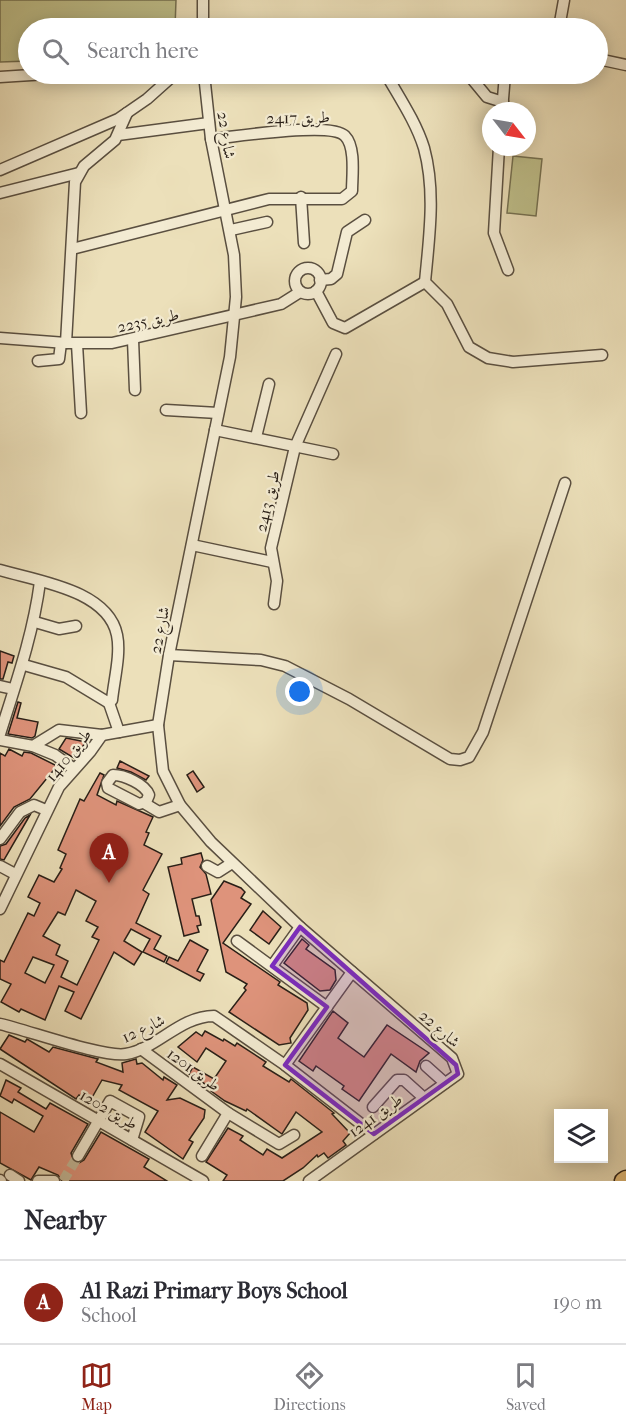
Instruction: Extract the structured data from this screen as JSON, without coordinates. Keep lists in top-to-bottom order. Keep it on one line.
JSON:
{"streets":{"street":["طريق 2417","شارع 22","طريق 2235","طريق 2413","طريق 1410","شارع 12","طريق 1201","طريق 1202","طريق 1241"]},"crossings":[["طريق 2417","شارع 22"],["شارع 22","طريق 2235"],["شارع 22","طريق 1410"],["شارع 22","طريق 1241"],["شارع 12","طريق 1201"],["شارع 12","طريق 1241"]],"north":"bottom right","page":{"search":"Search here","pins":"A","heading":"Nearby","list":[{"mark":"A","name":"Al Razi Primary Boys School","note":"School","value":"190 m"}],"nav":["Map","Directions","Saved"]}}
